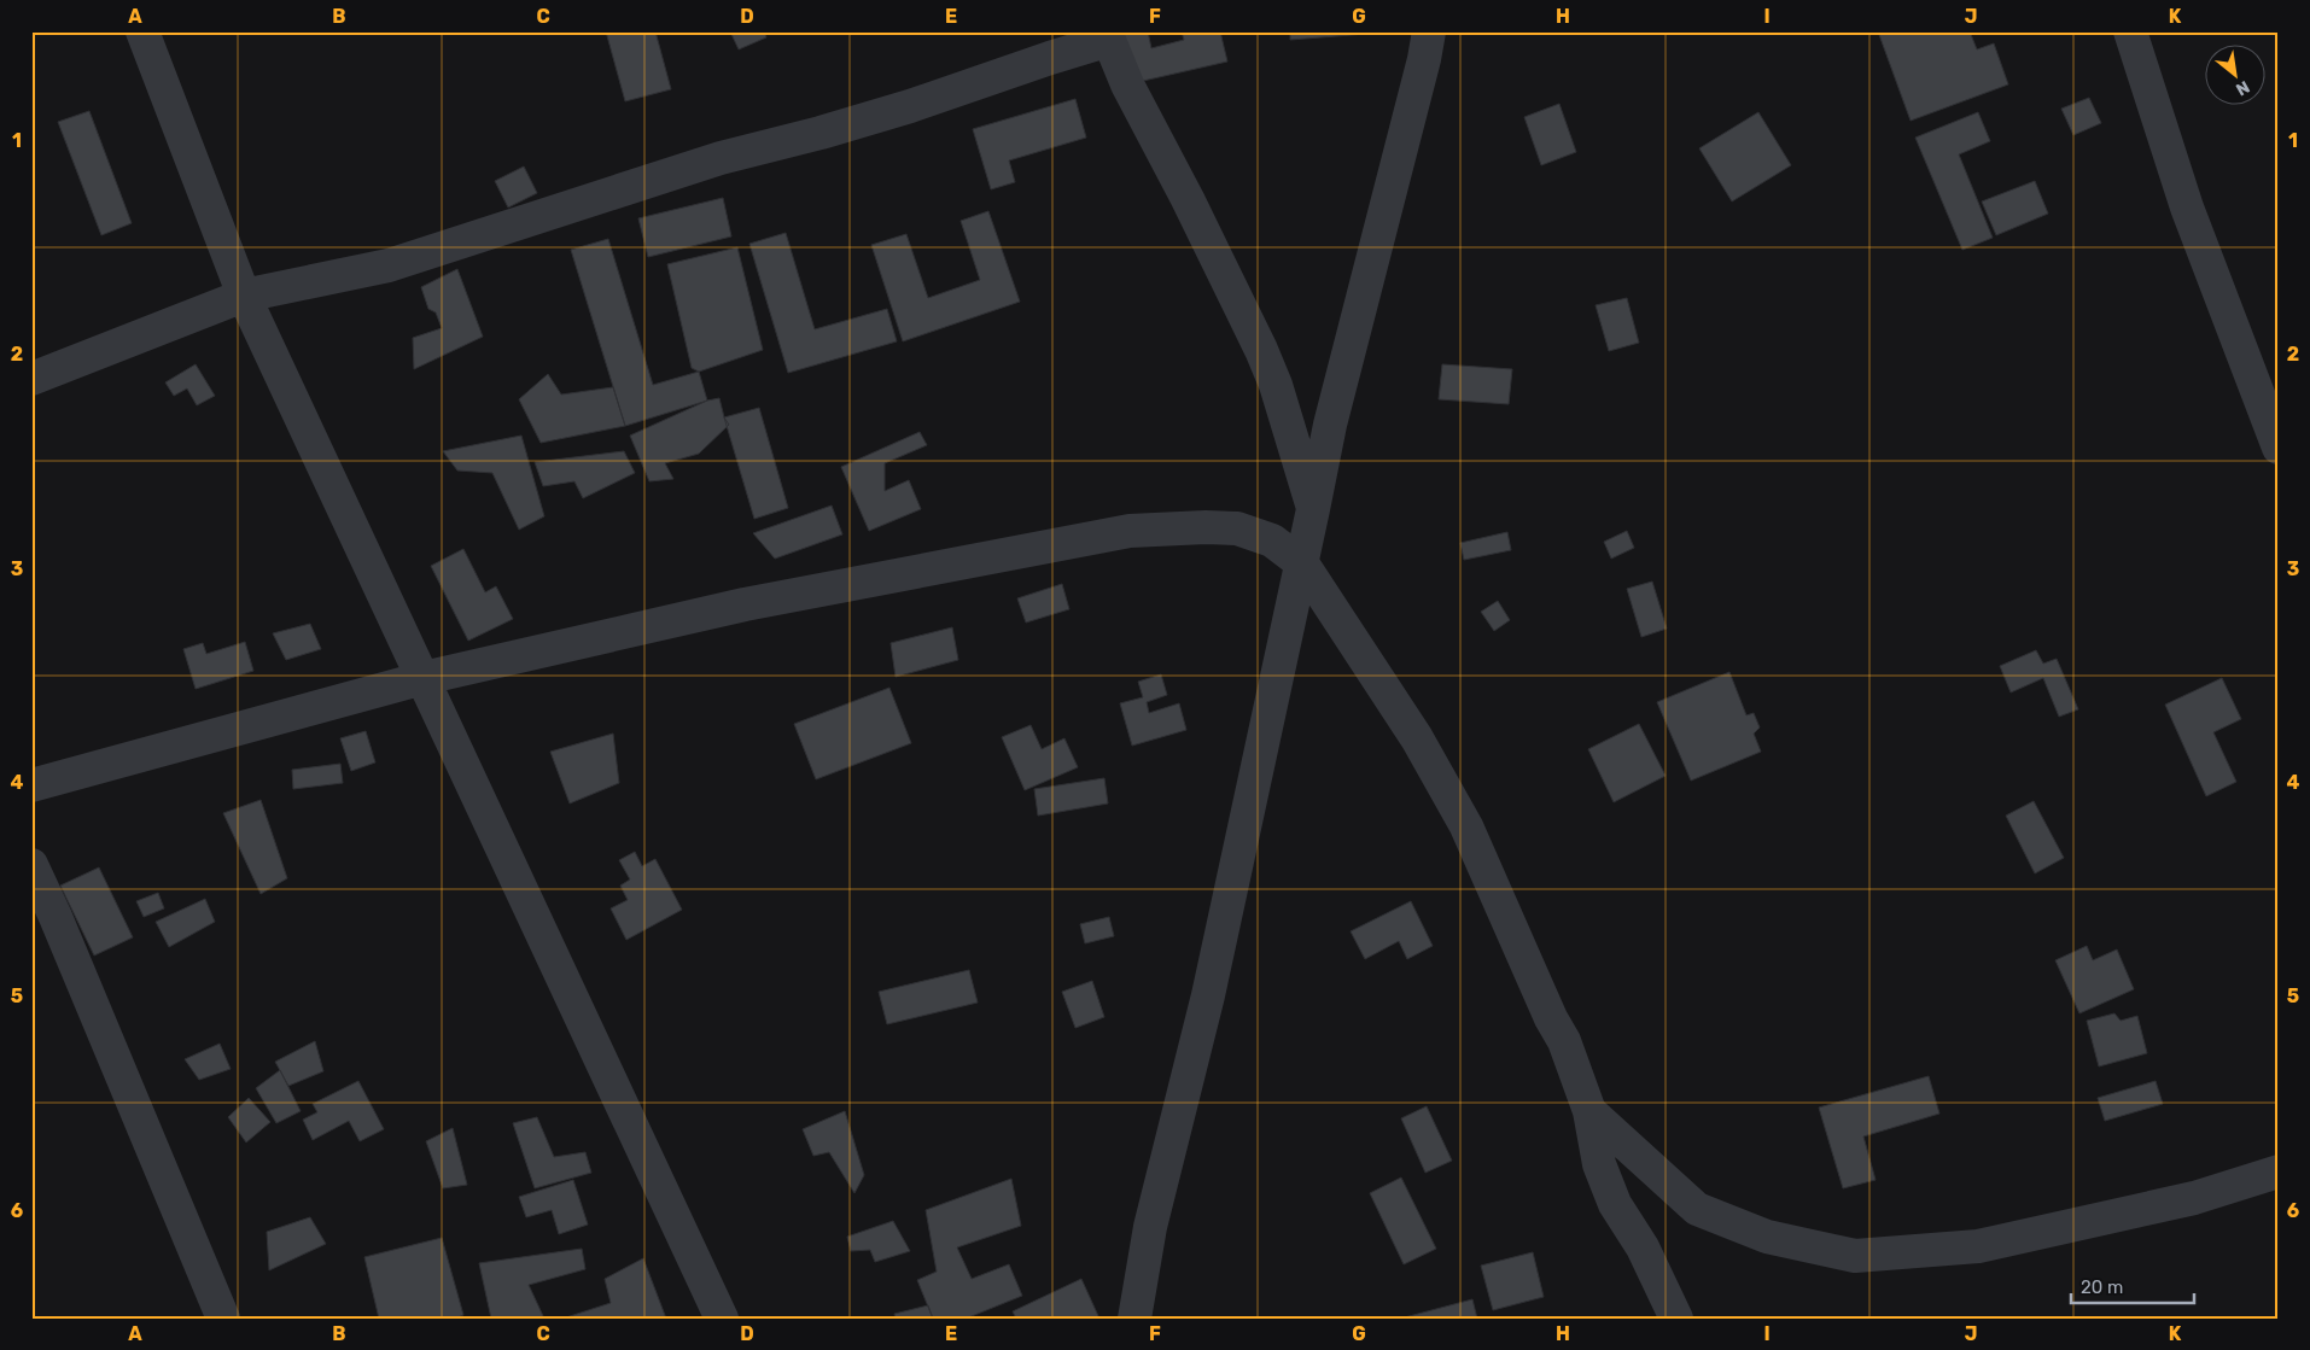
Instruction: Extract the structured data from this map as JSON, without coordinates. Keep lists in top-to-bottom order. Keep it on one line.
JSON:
{"scale_bar":"20 m","north":"bottom right","grid":{"columns":["A","B","C","D","E","F","G","H","I","J","K"],"rows":["1","2","3","4","5","6"]}}
